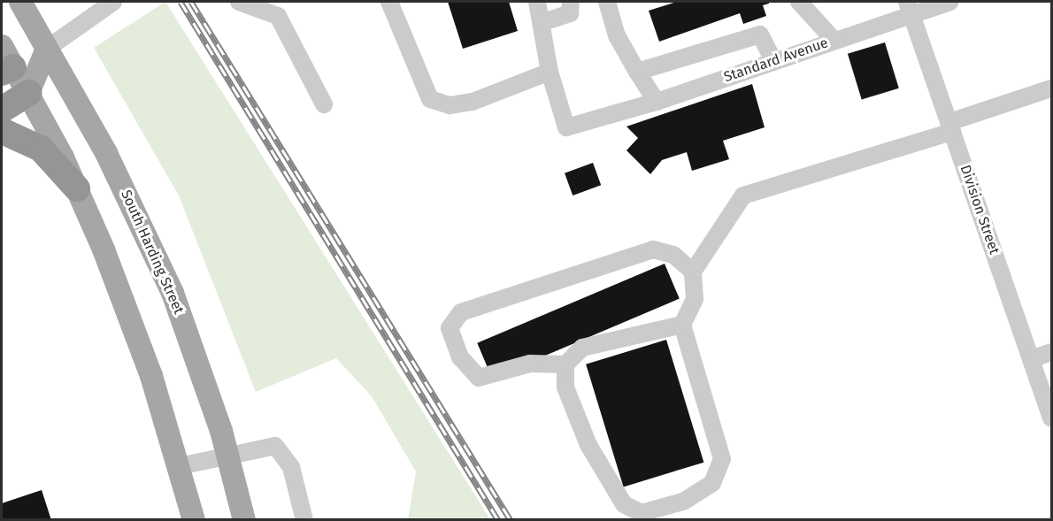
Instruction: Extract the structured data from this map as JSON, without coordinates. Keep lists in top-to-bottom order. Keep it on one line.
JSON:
{"streets":{"main road":["South Harding Street"],"street":["Standard Avenue","Division Street"]},"crossings":[["Standard Avenue","Division Street"]]}
